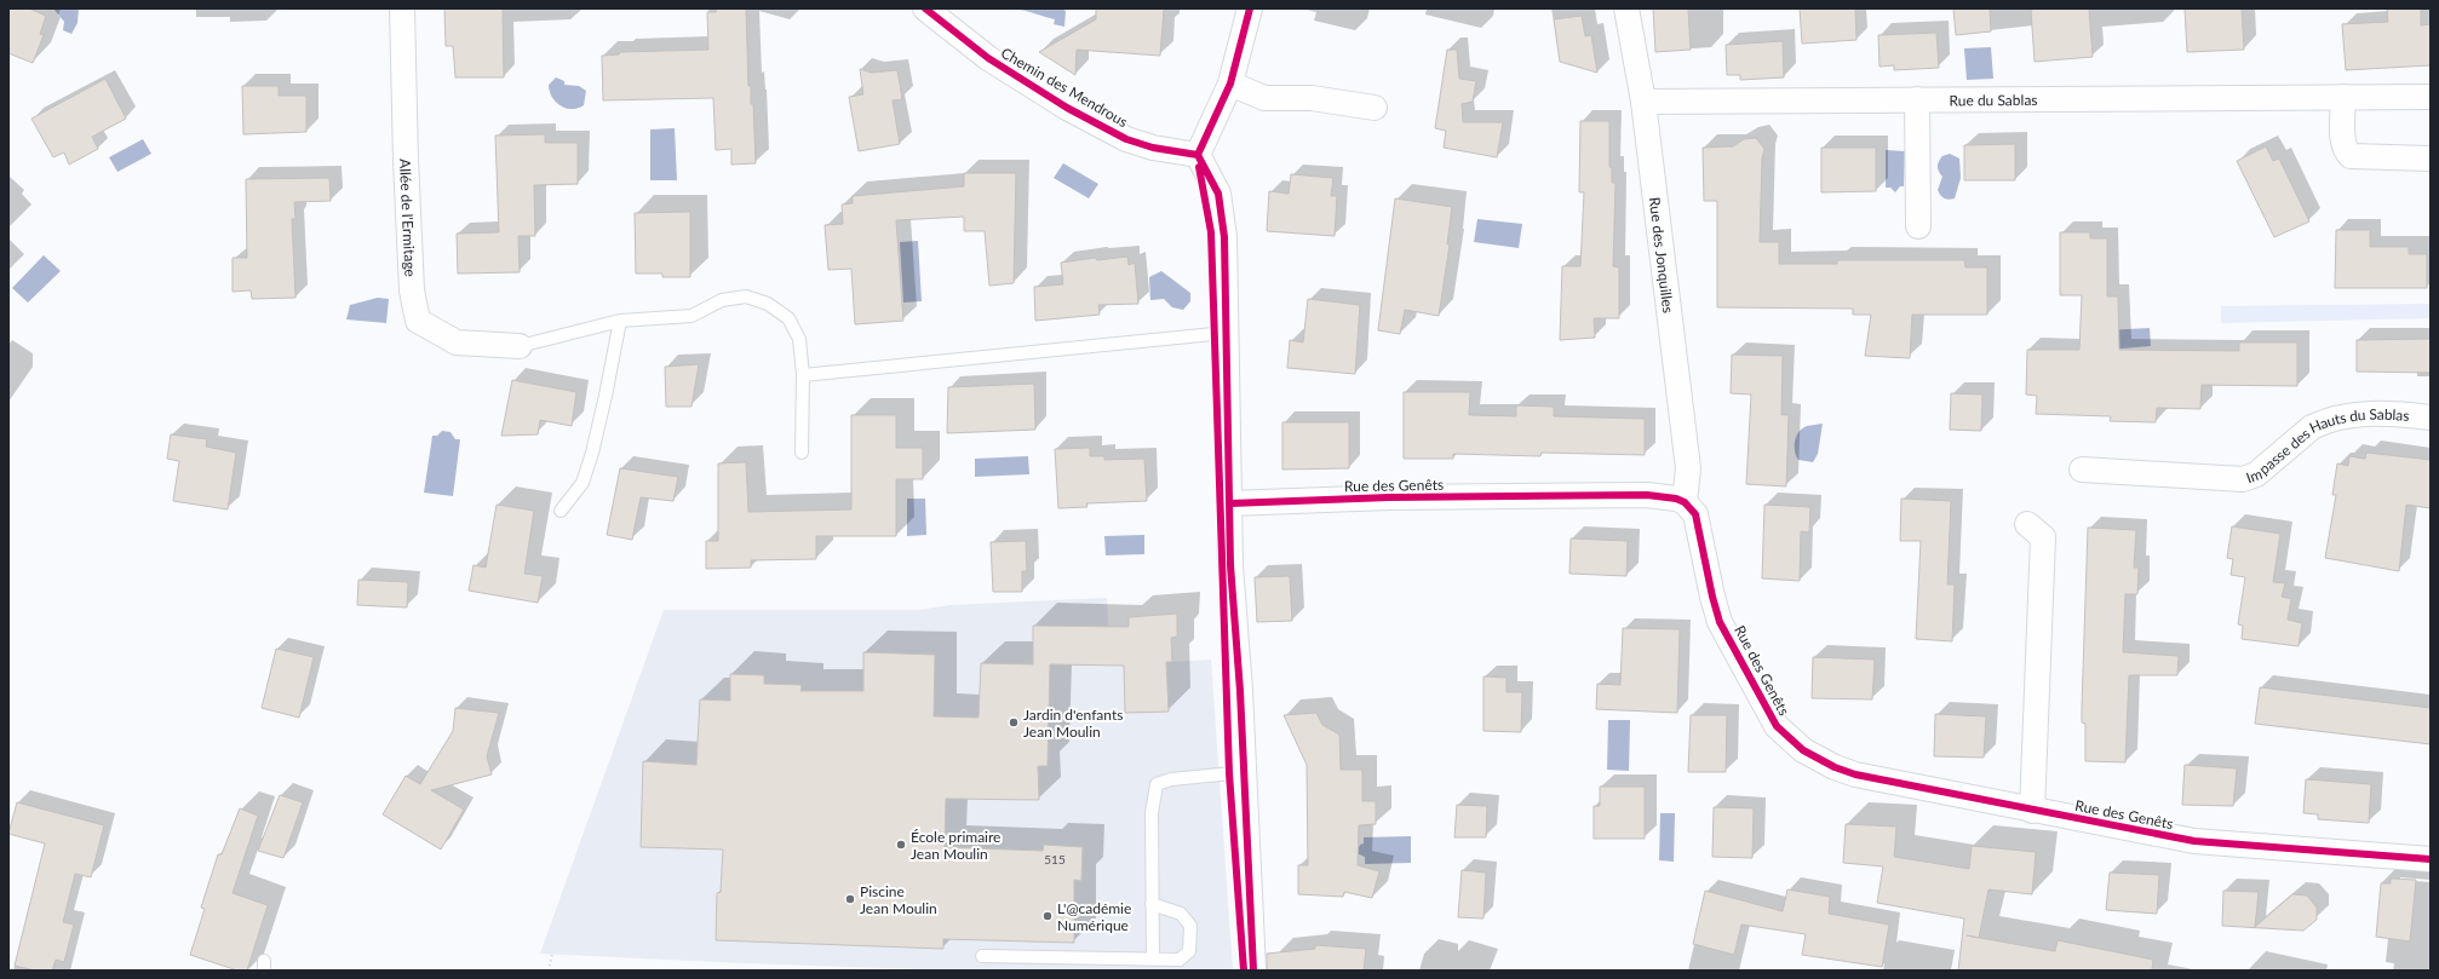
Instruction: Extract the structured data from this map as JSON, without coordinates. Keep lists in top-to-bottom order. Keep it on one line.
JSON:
{"streets":{"street":["Chemin des Mendrous","Rue du Sablas","Allée de l'Ermitage","Rue des Jonquilles","Impasse des Hauts du Sablas","Rue des Genêts"]},"crossings":[["Rue du Sablas","Rue des Jonquilles"],["Rue des Jonquilles","Rue des Genêts"]],"places":["Jardin d'enfants Jean Moulin","École primaire Jean Moulin","Piscine Jean Moulin","L'@cadémie Numérique"],"house_numbers":["515"]}
